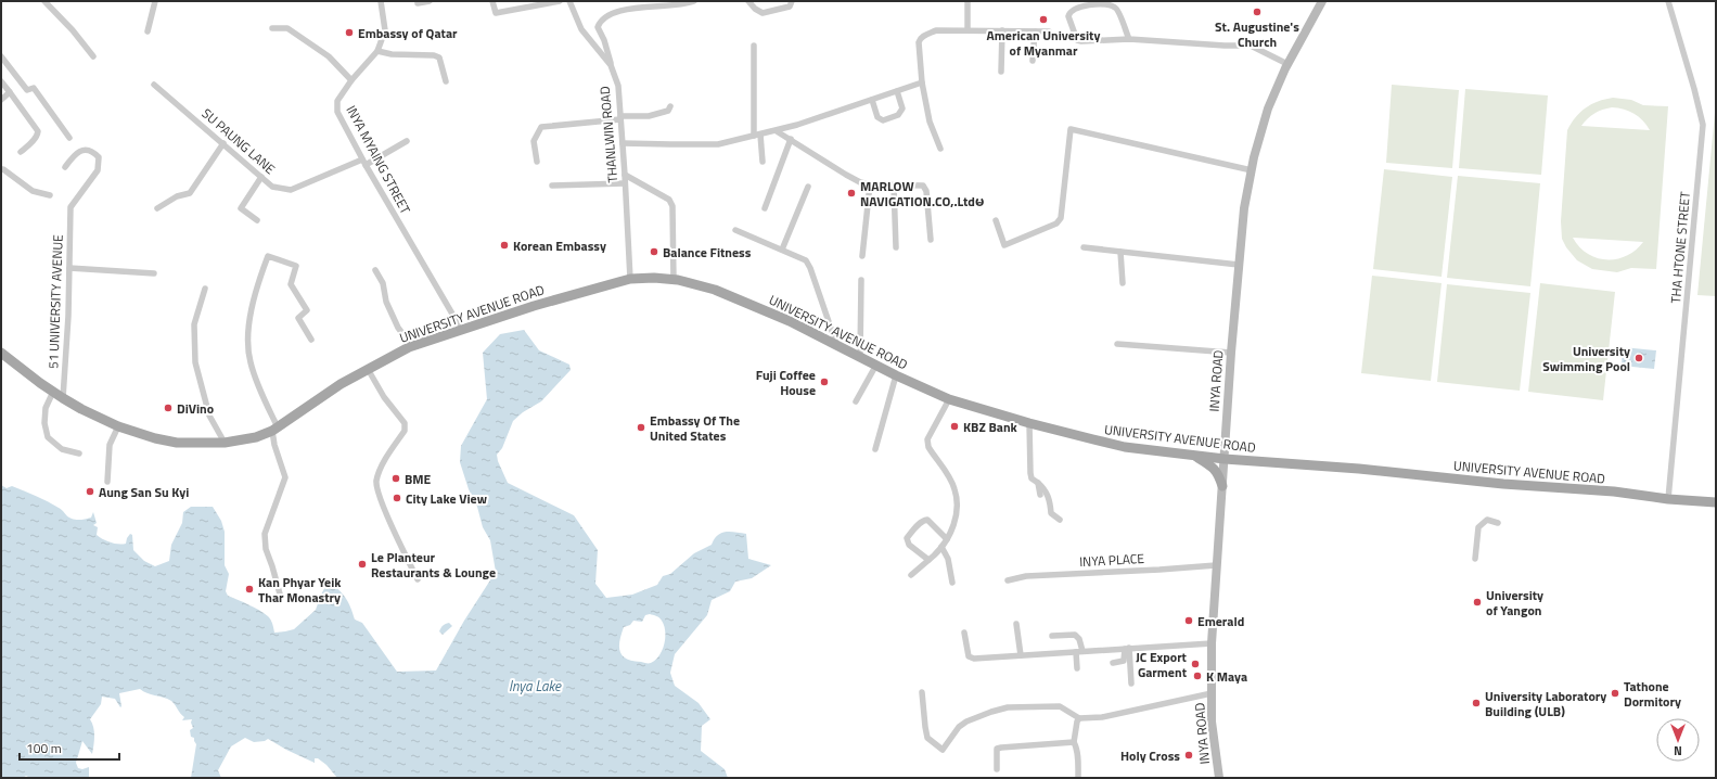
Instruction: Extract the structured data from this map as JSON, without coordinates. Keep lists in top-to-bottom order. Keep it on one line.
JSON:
{"streets":{"main road":["UNIVERSITY AVENUE ROAD","INYA ROAD"],"street":["THANLWIN ROAD","SU PAUNG LANE","INYA MYAING STREET","THA HTONE STREET","51 UNIVERSITY AVENUE","INYA PLACE"]},"crossings":[["THANLWIN ROAD","UNIVERSITY AVENUE ROAD"],["SU PAUNG LANE","INYA MYAING STREET"],["INYA MYAING STREET","UNIVERSITY AVENUE ROAD"],["THA HTONE STREET","UNIVERSITY AVENUE ROAD"],["51 UNIVERSITY AVENUE","UNIVERSITY AVENUE ROAD"],["UNIVERSITY AVENUE ROAD","INYA ROAD"],["INYA ROAD","INYA PLACE"]],"water":["Inya Lake"],"places":["St. Augustine's Church","American University of Myanmar","Embassy of Qatar","MARLOW NAVIGATION.CO,.Ltdမ","Korean Embassy","Balance Fitness","University Swimming Pool","Fuji Coffee House","DiVino","KBZ Bank","Embassy Of The United States","BME","Aung San Su Kyi","City Lake View","Le Planteur Restaurants & Lounge","Kan Phyar Yeik Thar Monastry","University of Yangon","Emerald","JC Export Garment","K Maya","Tathone Dormitory","University Laboratory Building (ULB)","Holy Cross"],"scale_bar":"100 m","north":"bottom"}
